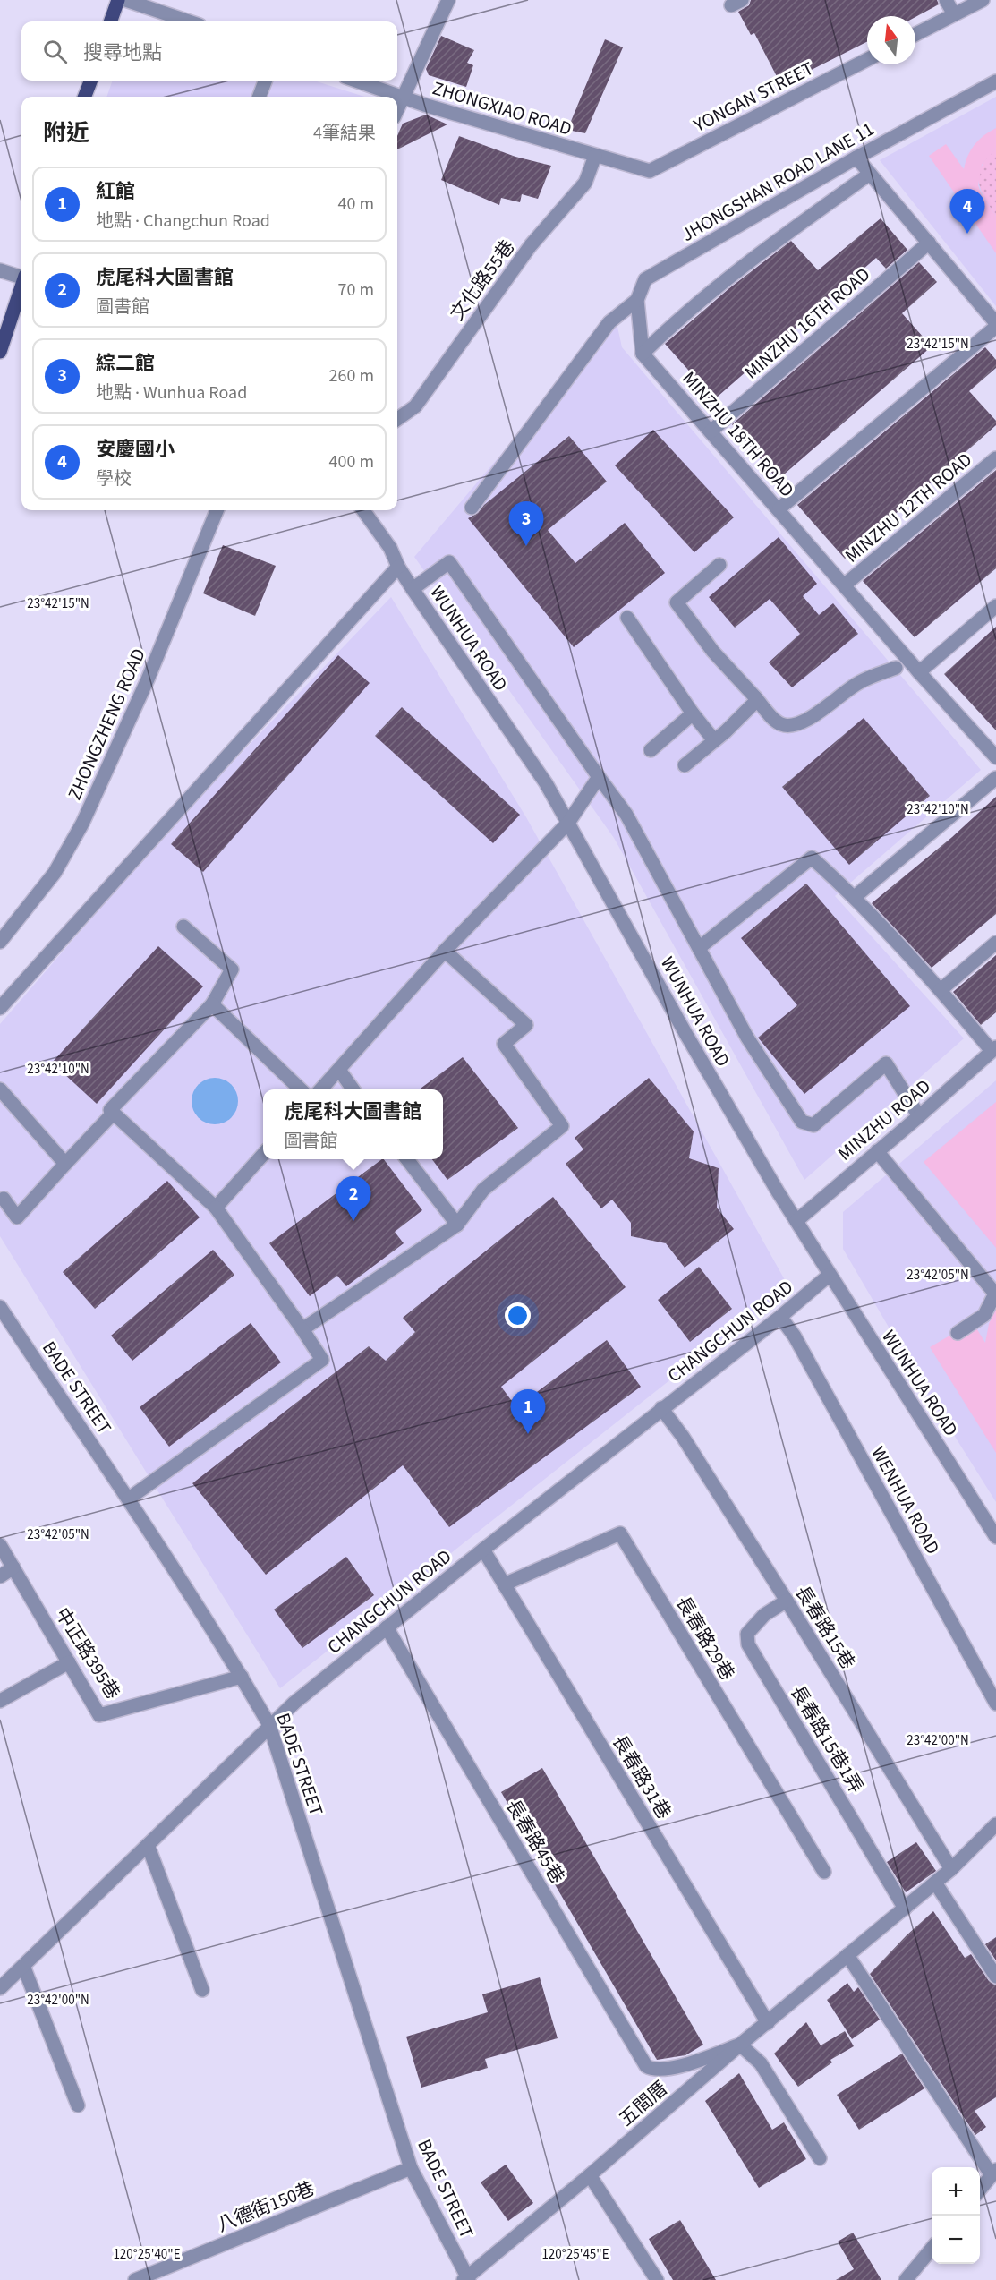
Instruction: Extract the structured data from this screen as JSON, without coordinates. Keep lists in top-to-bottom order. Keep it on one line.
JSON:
{"streets":{"street":["YONGAN STREET","ZHONGXIAO ROAD","JHONGSHAN ROAD LANE 11","文化路55巷","MINZHU 16TH ROAD","MINZHU 18TH ROAD","MINZHU 12TH ROAD","WUNHUA ROAD","ZHONGZHENG ROAD","MINZHU ROAD","CHANGCHUN ROAD","BADE STREET","WENHUA ROAD","長春路15巷","長春路29巷","中正路395巷","長春路15巷1弄","長春路31巷","長春路45巷","五間厝","八德街150巷"]},"crossings":[["YONGAN STREET","ZHONGXIAO ROAD"],["ZHONGXIAO ROAD","文化路55巷"],["MINZHU 16TH ROAD","MINZHU 18TH ROAD"],["MINZHU 18TH ROAD","MINZHU 12TH ROAD"],["WUNHUA ROAD","MINZHU ROAD"],["WUNHUA ROAD","CHANGCHUN ROAD"],["CHANGCHUN ROAD","BADE STREET"],["CHANGCHUN ROAD","WENHUA ROAD"],["CHANGCHUN ROAD","長春路15巷"],["CHANGCHUN ROAD","長春路31巷"],["CHANGCHUN ROAD","長春路45巷"],["BADE STREET","中正路395巷"],["BADE STREET","五間厝"],["BADE STREET","八德街150巷"],["長春路15巷","長春路15巷1弄"],["長春路29巷","長春路31巷"],["長春路31巷","五間厝"],["長春路45巷","五間厝"]],"north":"top","page":{"search":"搜尋地點","heading":["附近","4筆結果"],"list":[{"mark":"1","name":"紅館","note":"地點 · Changchun Road","value":"40 m"},{"mark":"2","name":"虎尾科大圖書館","note":"圖書館","value":"70 m"},{"mark":"3","name":"綜二館","note":"地點 · Wunhua Road","value":"260 m"},{"mark":"4","name":"安慶國小","note":"學校","value":"400 m"}],"pins":["4","3","2","1"],"popup":["虎尾科大圖書館","圖書館"],"map_buttons":["+","−"]},"coordinates":["23°42'15\"N","23°42'10\"N","23°42'05\"N","23°42'00\"N","120°25'40\"E","120°25'45\"E"]}
